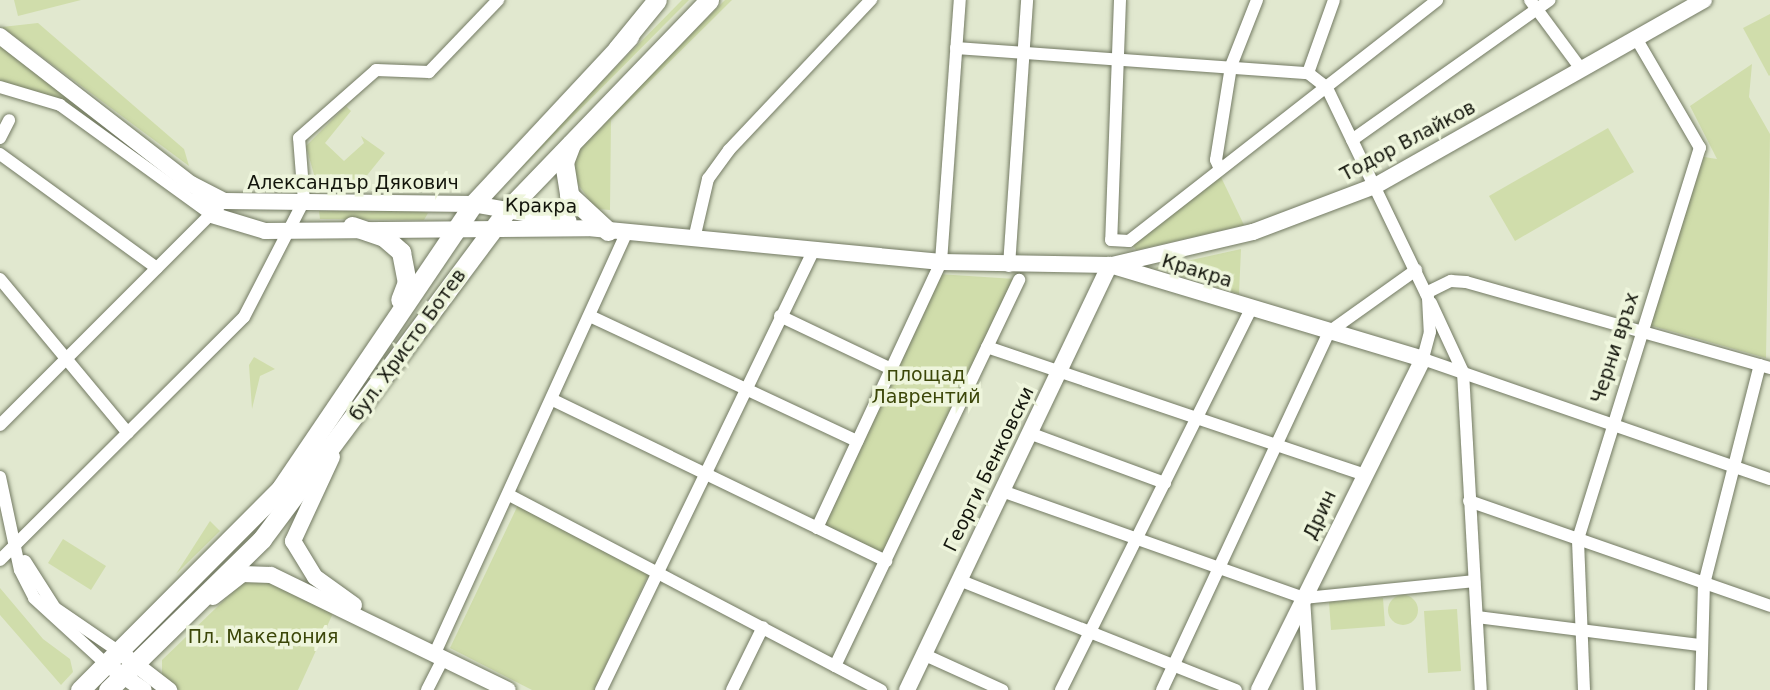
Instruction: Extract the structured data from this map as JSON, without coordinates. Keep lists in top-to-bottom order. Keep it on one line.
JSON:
{"streets":{"main road":["бул. Христо Ботев"],"street":["Тодор Влайков","Александър Дякович","Кракра","Черни връх","Георги Бенковски","Дрин"]},"crossings":[["Тодор Влайков","Кракра"],["Тодор Влайков","Черни връх"],["Тодор Влайков","Георги Бенковски"],["Александър Дякович","Кракра"],["Александър Дякович","бул. Христо Ботев"],["Кракра","бул. Христо Ботев"],["Кракра","Черни връх"],["Кракра","Георги Бенковски"],["Кракра","Дрин"]],"parks":["площад Лаврентий","Пл. Македония"]}
